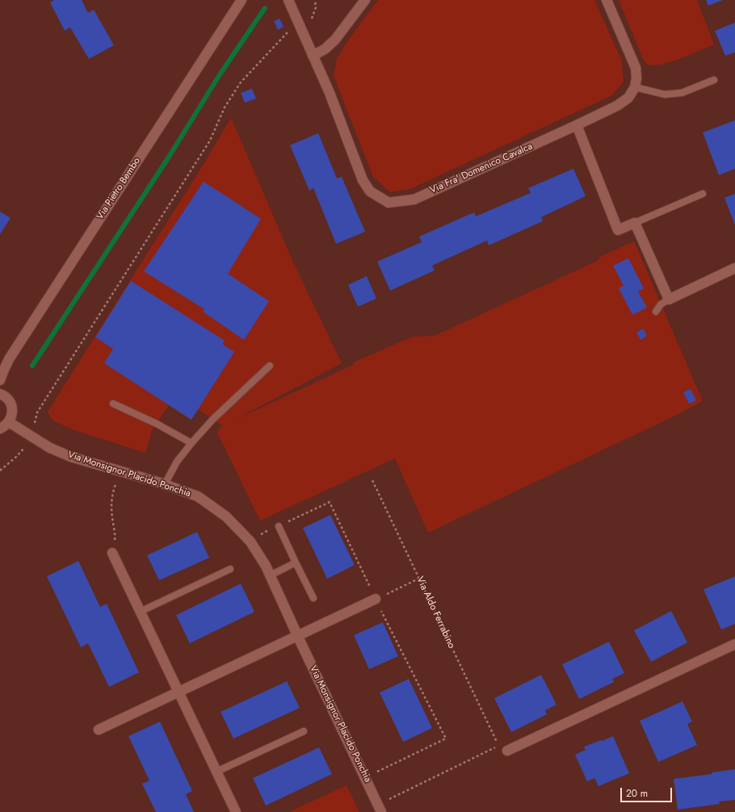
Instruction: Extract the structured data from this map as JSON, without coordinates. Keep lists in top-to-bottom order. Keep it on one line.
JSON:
{"streets":{"street":["Via Fra' Domenico Cavalca","Via Pietro Bembo","Via Monsignor Placido Ponchia"],"path":["Via Aldo Ferrabino"]},"crossings":[["Via Monsignor Placido Ponchia","Via Aldo Ferrabino"]],"scale_bar":"20 m"}
